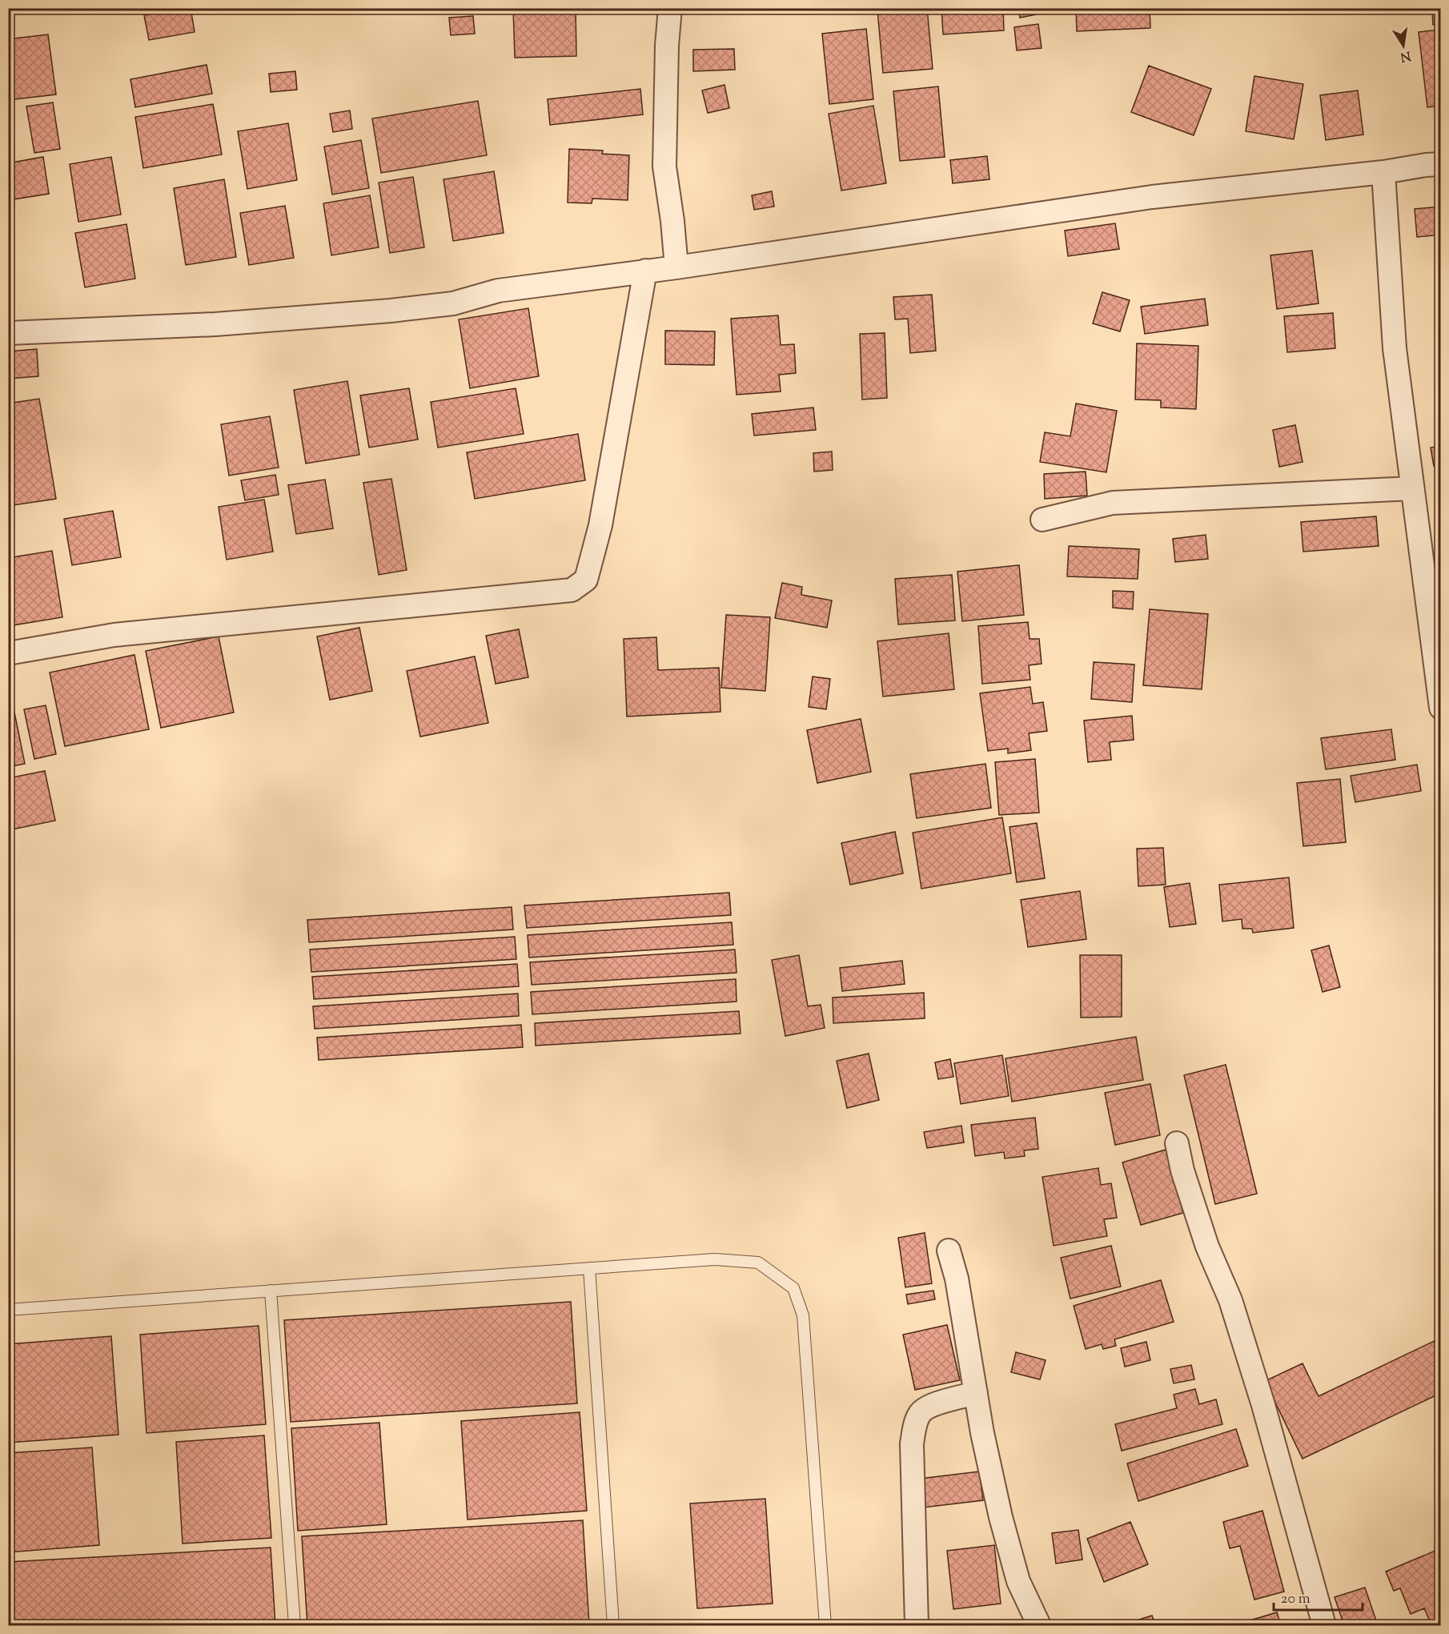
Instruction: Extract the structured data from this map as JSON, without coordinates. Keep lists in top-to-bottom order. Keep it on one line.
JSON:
{"scale_bar":"20 m","north":"bottom"}
